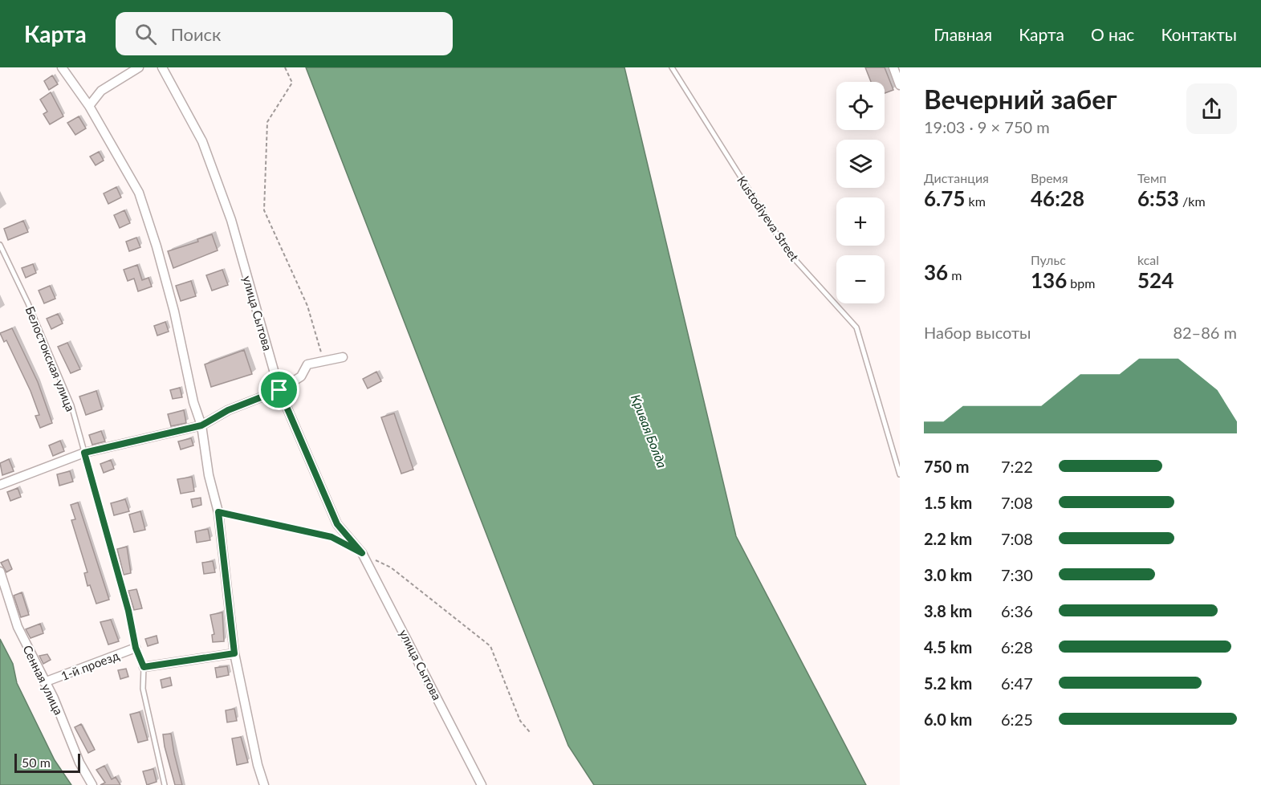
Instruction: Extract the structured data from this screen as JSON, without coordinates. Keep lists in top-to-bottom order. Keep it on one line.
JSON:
{"streets":{"street":["улица Сытова","1-й проезд","Сенная улица"],"lane":["Kustodiyeva Street","Белостокская улица"]},"crossings":[["Белостокская улица","1-й проезд"],["1-й проезд","Сенная улица"]],"water":["Кривая Болда"],"scale_bar":"50 m","page":{"header":"Карта","search":"Поиск","nav":["Главная","Карта","О нас","Контакты"],"heading":["Вечерний забег","19:03 · 9 × 750 m"],"map_buttons":["+","−"],"stats":[["Дистанция","6.75 km"],["Время","46:28"],["Темп","6:53 /km"],["36 m"],["Пульс","136 bpm"],["kcal","524"]],"chart":["Набор высоты","82–86 m"],"list":[{"name":"750 m","note":"7:22"},{"name":"1.5 km","note":"7:08"},{"name":"2.2 km","note":"7:08"},{"name":"3.0 km","note":"7:30"},{"name":"3.8 km","note":"6:36"},{"name":"4.5 km","note":"6:28"},{"name":"5.2 km","note":"6:47"},{"name":"6.0 km","note":"6:25"}],"scale":"50 m"}}
